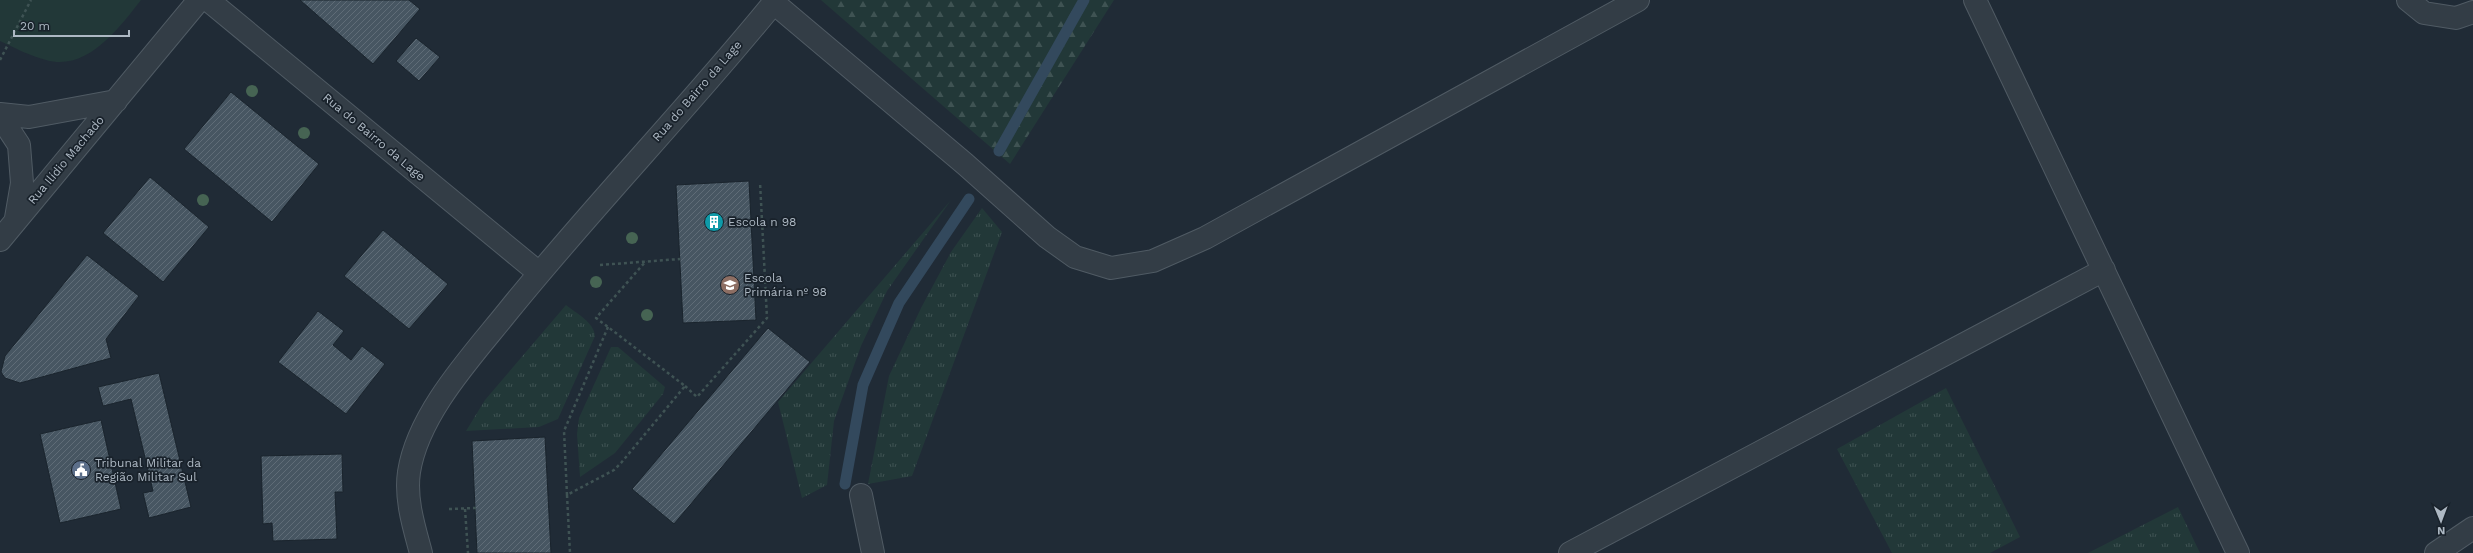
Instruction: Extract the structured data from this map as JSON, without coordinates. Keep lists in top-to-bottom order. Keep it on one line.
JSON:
{"streets":{"street":["Rua do Bairro da Lage","Rua Ilídio Machado"]},"places":{"building":["Escola n 98"],"school or university":["Escola Primária nº 98"],"public building":["Tribunal Militar da Região Militar Sul"]},"scale_bar":"20 m","north":"bottom"}
